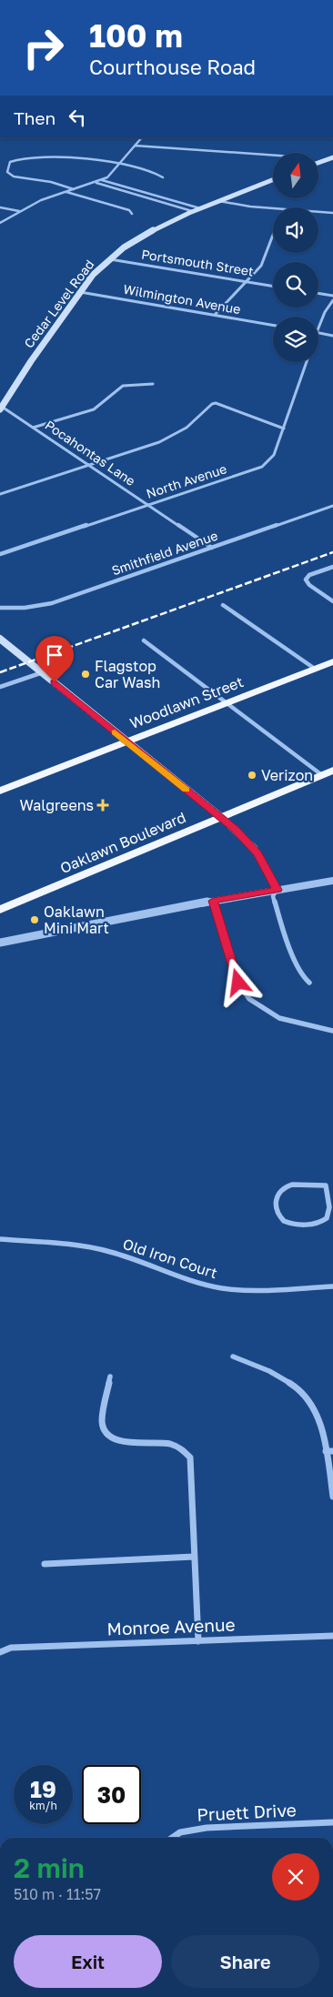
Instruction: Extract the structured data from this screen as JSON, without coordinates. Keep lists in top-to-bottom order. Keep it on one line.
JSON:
{"streets":{"highway":["Woodlawn Street","Oaklawn Boulevard"],"main road":["Cedar Level Road"],"street":["Portsmouth Street","Wilmington Avenue","Pocahontas Lane","North Avenue","Smithfield Avenue","Old Iron Court","Monroe Avenue","Pruett Drive"]},"crossings":[["Portsmouth Street","Cedar Level Road"],["Wilmington Avenue","Cedar Level Road"],["Cedar Level Road","Pocahontas Lane"],["Pocahontas Lane","North Avenue"],["Pocahontas Lane","Smithfield Avenue"]],"places":{"other":["Flagstop Car Wash","Verizon","Oaklawn Mini Mart"],"health":["Walgreens"]},"north":"top","page":{"turn":["100 m","Courthouse Road"],"then":"Then","speed":"19 km/h","limit":"30","heading":["2 min","510 m · 11:57"],"buttons":["Exit","Share"]}}
